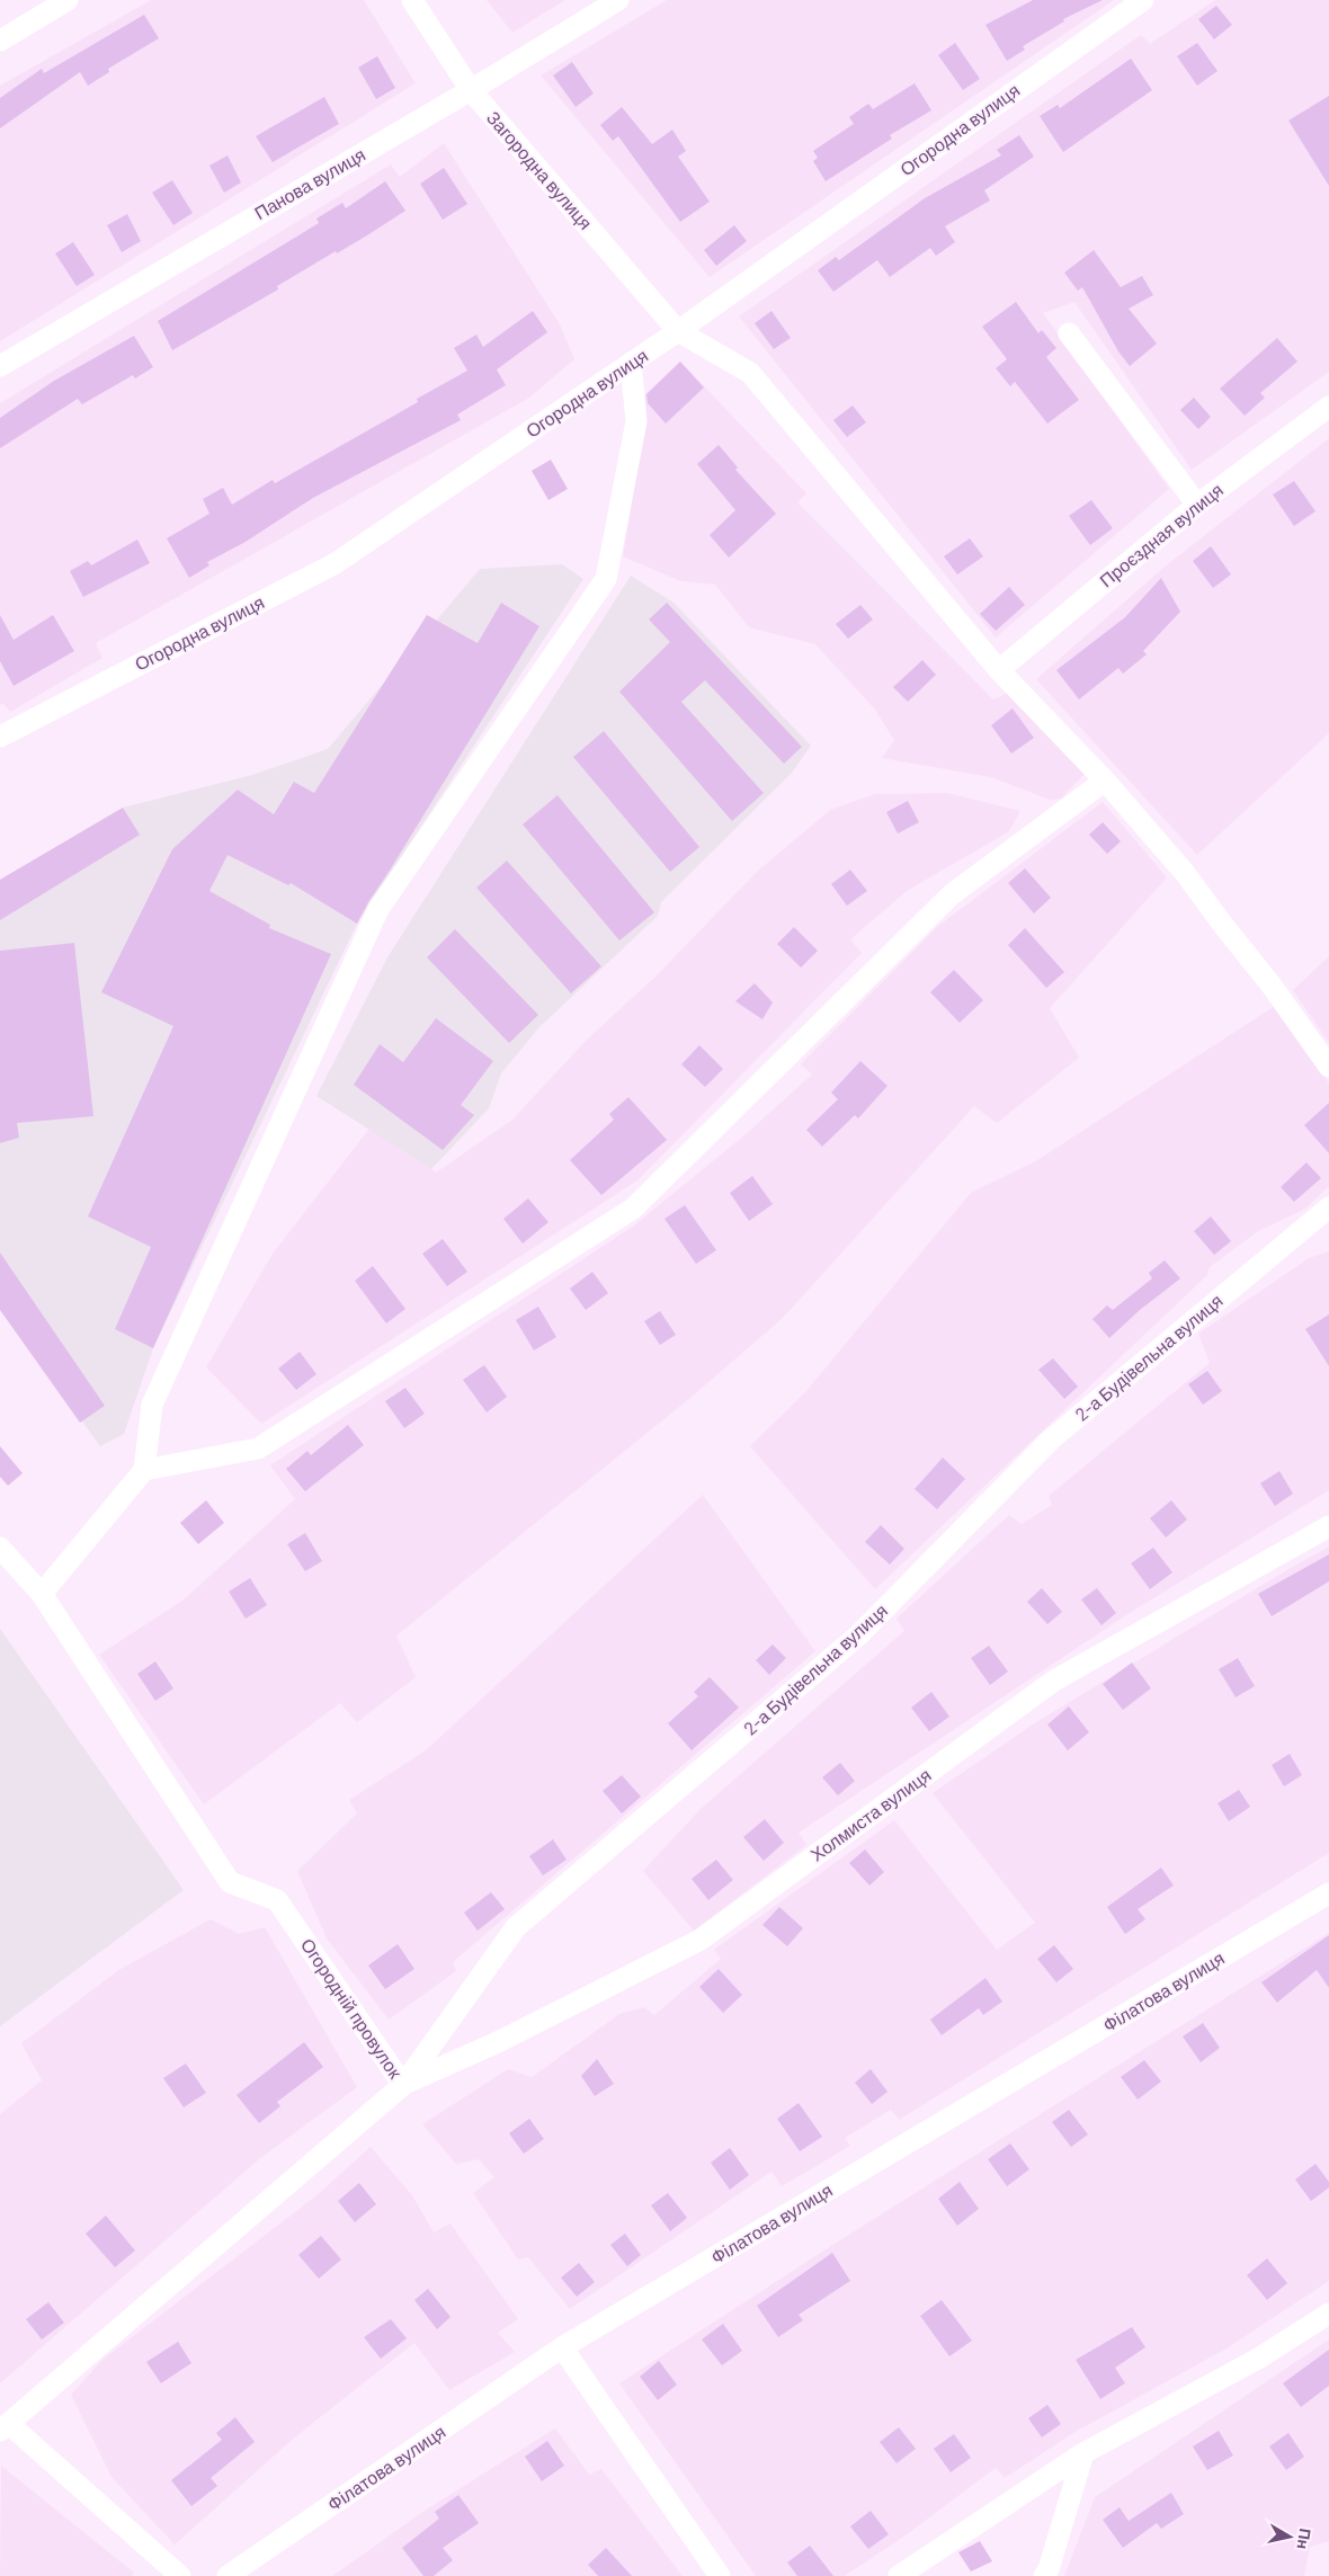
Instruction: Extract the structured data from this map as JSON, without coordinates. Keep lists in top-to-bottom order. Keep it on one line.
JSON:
{"streets":{"street":["Огородна вулиця","Загородна вулиця","Панова вулиця","Проєздная вулиця","2-а Будівельна вулиця","Холмиста вулиця","Філатова вулиця","Огородній провулок"]},"crossings":[["Огородна вулиця","Загородна вулиця"],["Загородна вулиця","Панова вулиця"],["Загородна вулиця","Проєздная вулиця"],["2-а Будівельна вулиця","Холмиста вулиця"],["2-а Будівельна вулиця","Огородній провулок"],["Холмиста вулиця","Огородній провулок"]],"north":"right"}
